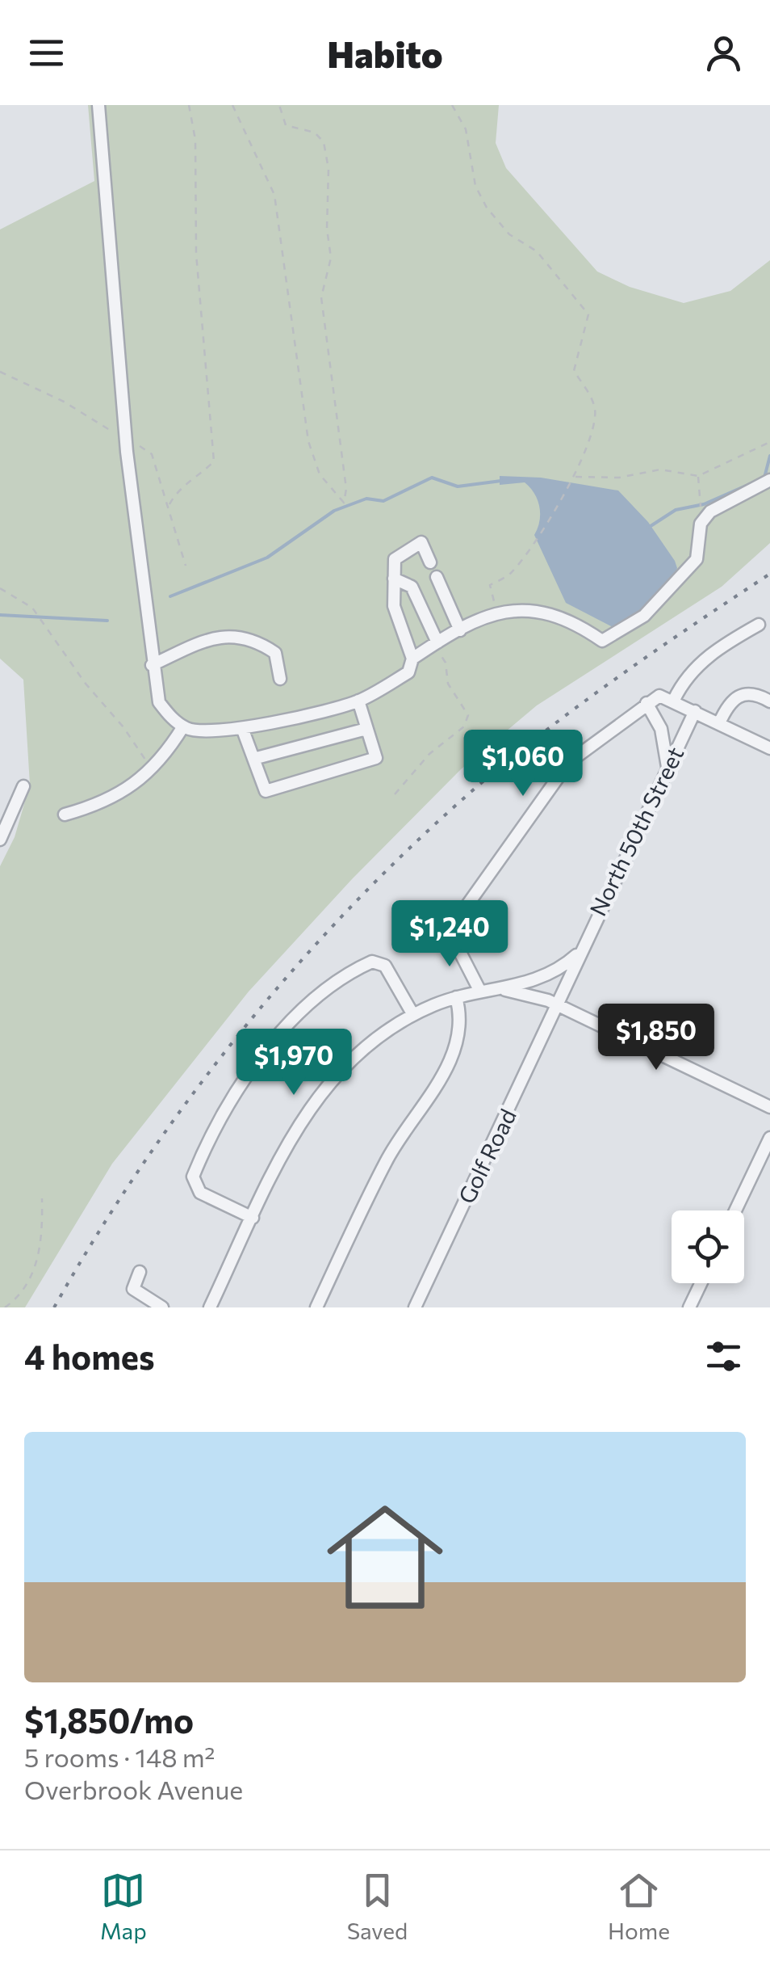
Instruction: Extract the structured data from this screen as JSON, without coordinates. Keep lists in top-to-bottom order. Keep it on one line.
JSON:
{"streets":{"street":["North 50th Street","Golf Road"]},"crossings":[["North 50th Street","Golf Road"]],"page":{"header":"Habito","price":["$1,060","$1,240","$1,850","$1,970"],"heading":"4 homes","list":[{"name":"$1,850/mo","note":"5 rooms · 148 m² · Overbrook Avenue"}],"tabs":["Map","Saved","Home"]}}
